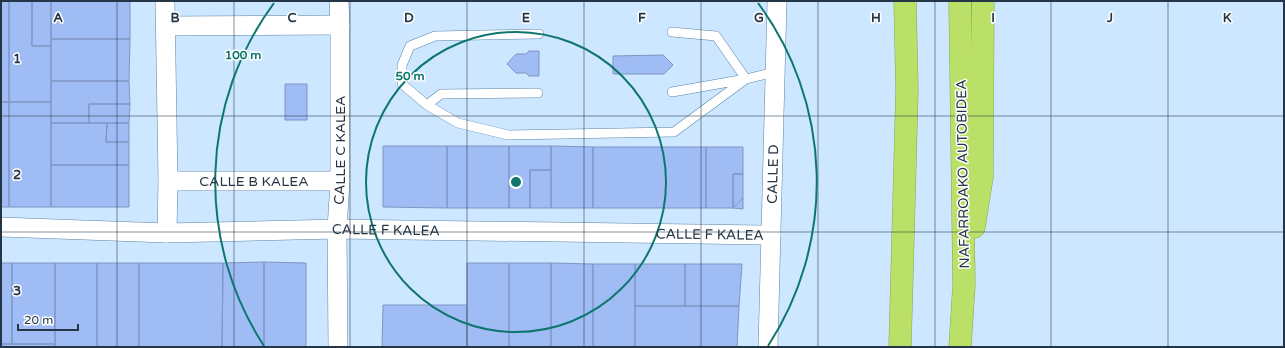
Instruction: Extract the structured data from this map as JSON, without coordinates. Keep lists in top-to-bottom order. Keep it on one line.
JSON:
{"streets":{"highway":["NAFARROAKO AUTOBIDEA"],"street":["CALLE C KALEA","CALLE D","CALLE B KALEA","CALLE F KALEA"]},"crossings":[["CALLE C KALEA","CALLE B KALEA"],["CALLE C KALEA","CALLE F KALEA"],["CALLE D","CALLE F KALEA"]],"scale_bar":"20 m","grid":{"columns":["A","B","C","D","E","F","G","H","I","J","K"],"rows":["1","2","3"]},"rings":["100 m","50 m"]}
